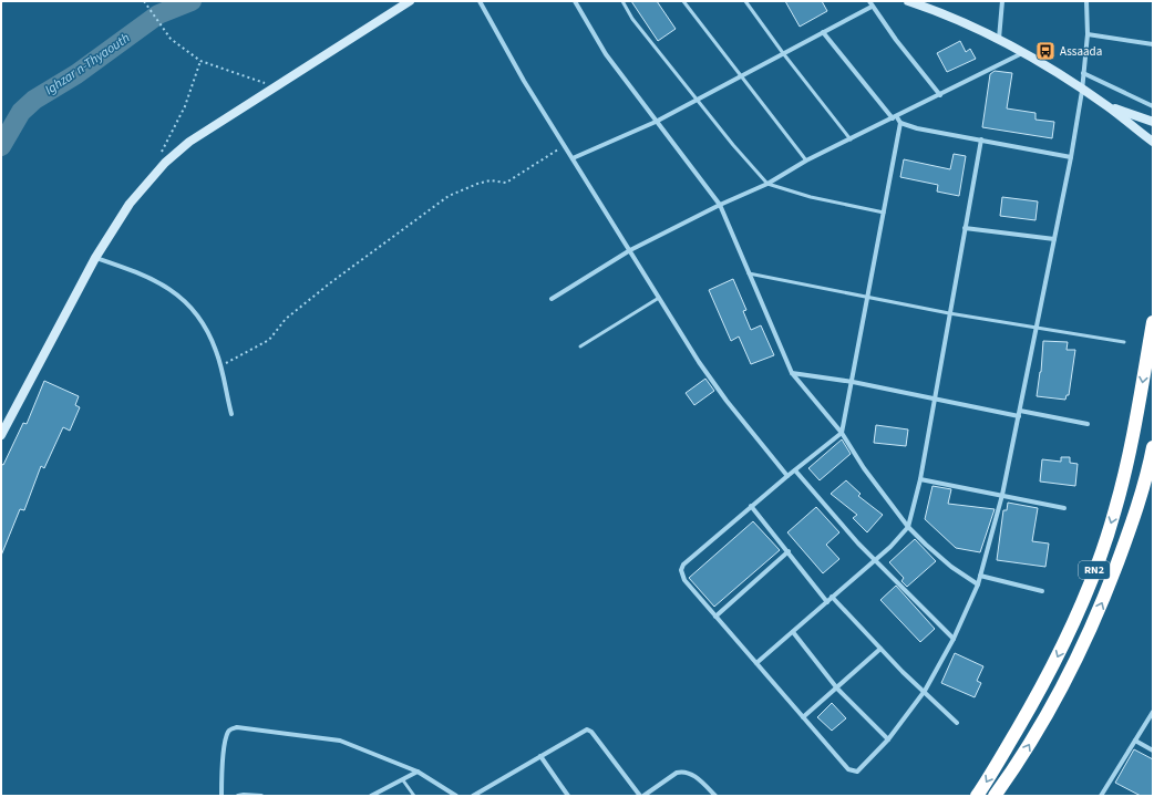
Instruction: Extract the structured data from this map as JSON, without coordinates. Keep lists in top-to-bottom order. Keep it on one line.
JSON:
{"streets":{"highway":["RN2"]},"water":["Ighzar n-Thyaouth"],"places":{"bus stop":["Assaada"]}}
